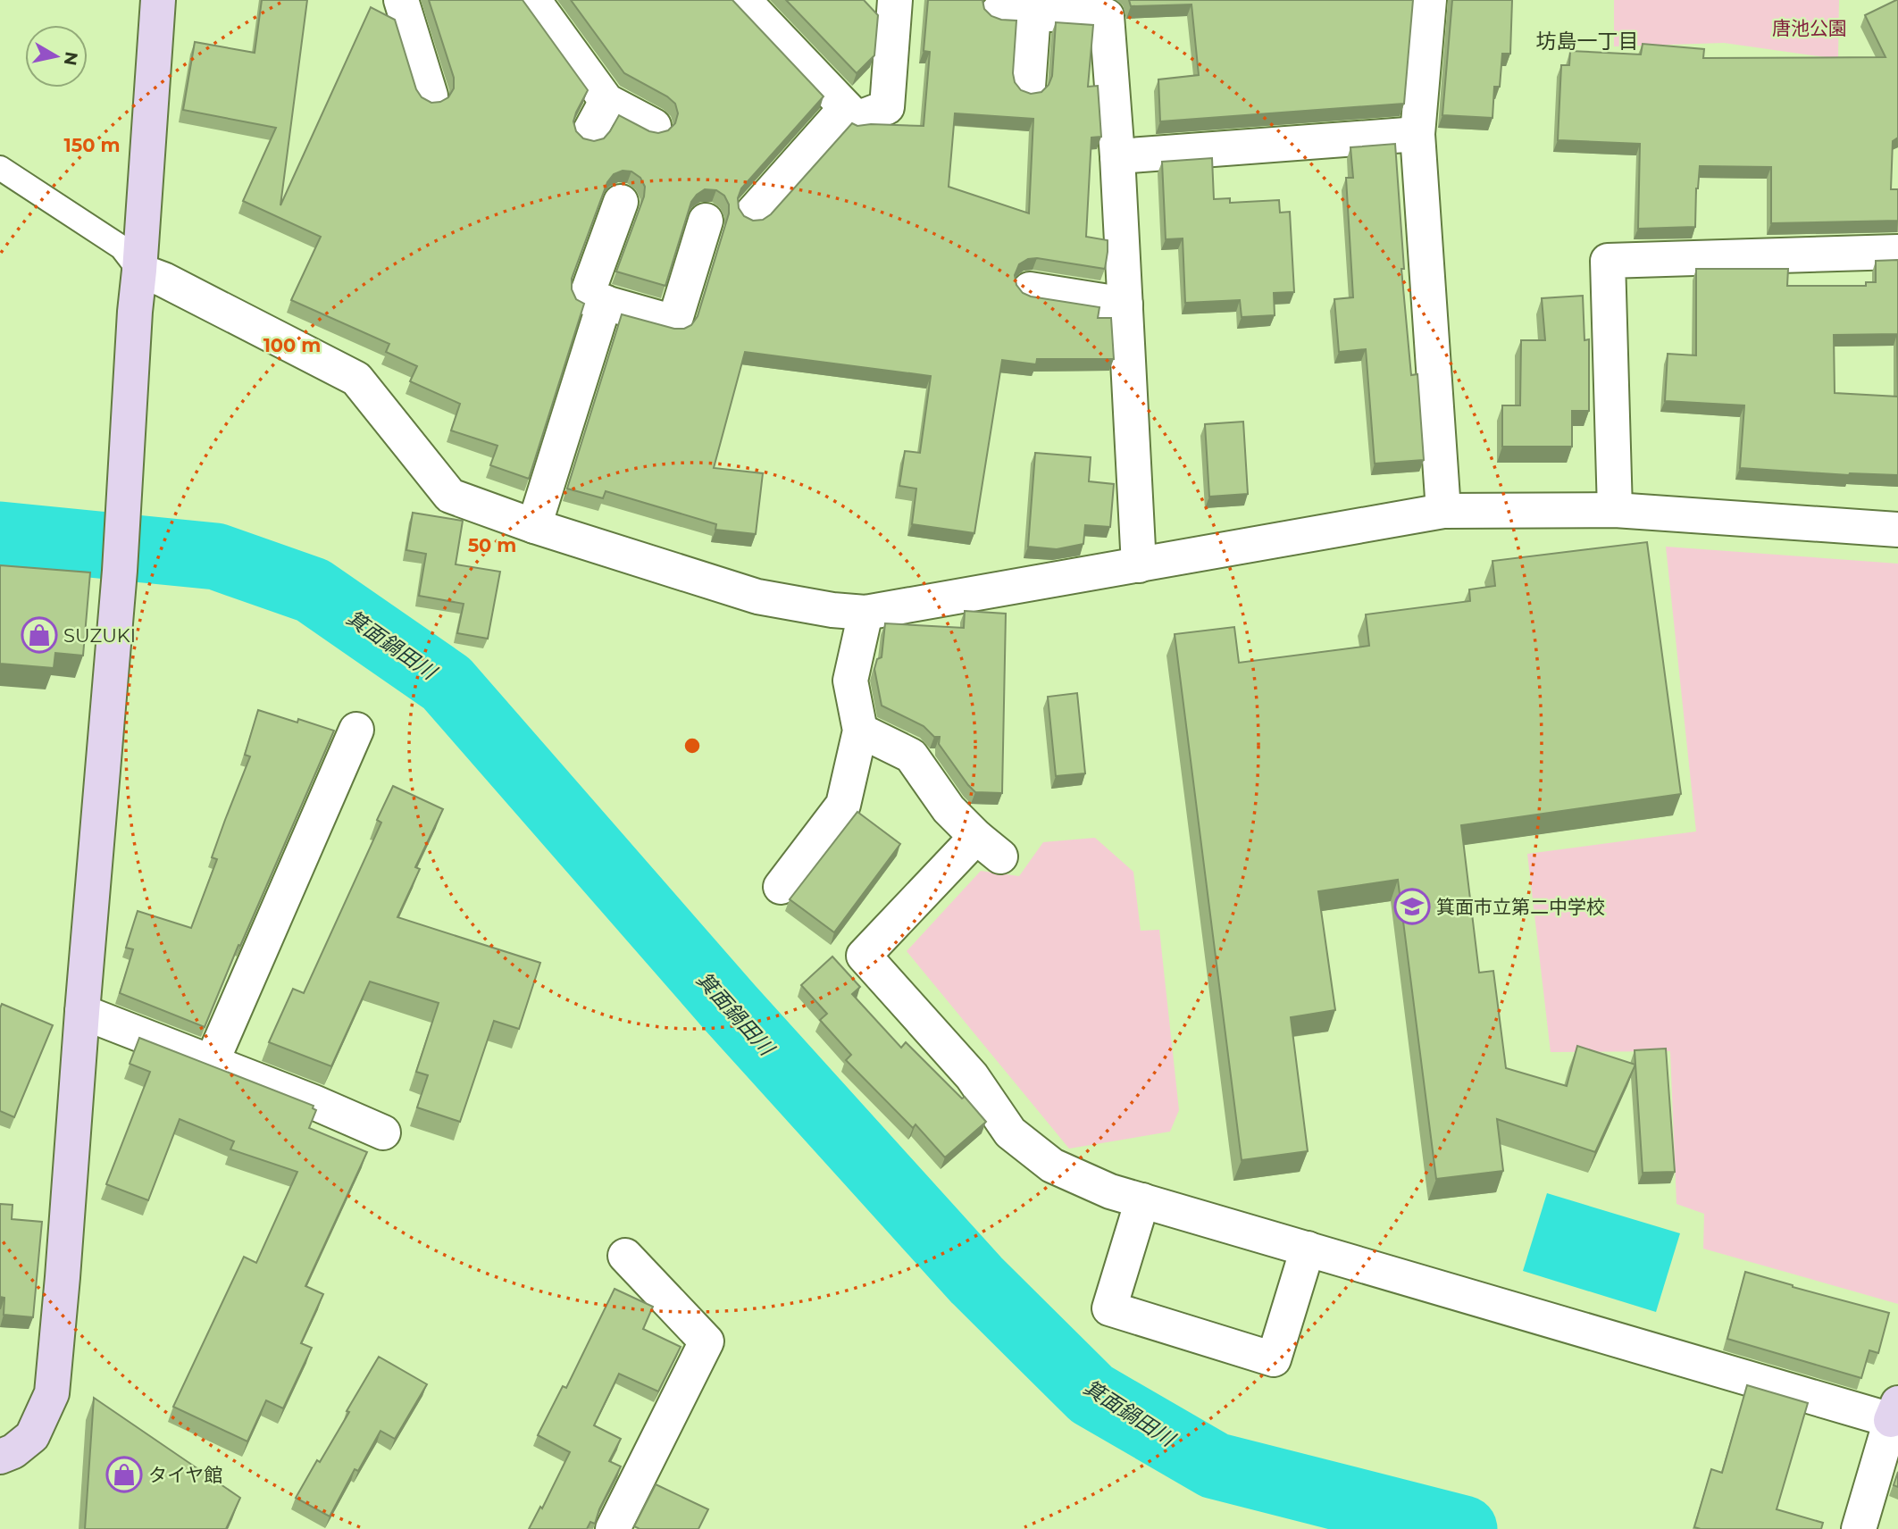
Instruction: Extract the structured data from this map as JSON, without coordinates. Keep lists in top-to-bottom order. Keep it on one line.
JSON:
{"districts":["坊島一丁目"],"water":["箕面鍋田川"],"parks":["唐池公園"],"places":{"shop":["SUZUKI","タイヤ館"],"school or university":["箕面市立第二中学校"]},"north":"right","rings":["150 m","100 m","50 m"]}
